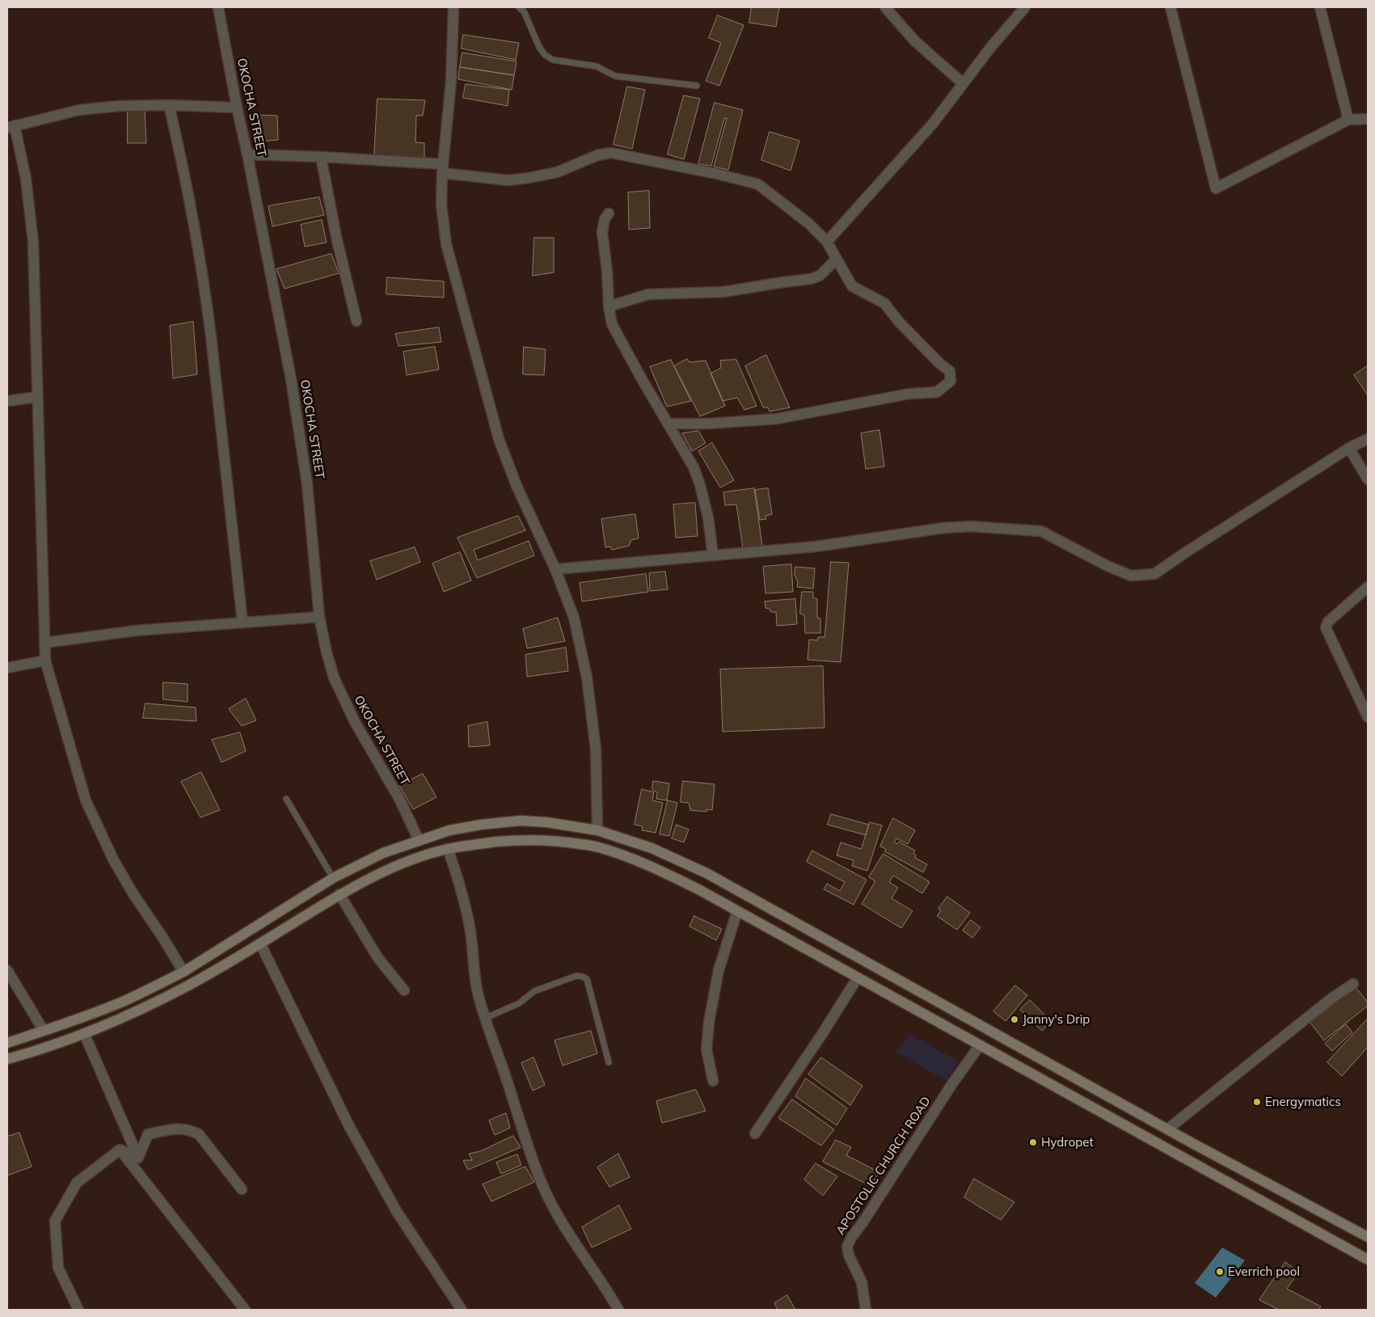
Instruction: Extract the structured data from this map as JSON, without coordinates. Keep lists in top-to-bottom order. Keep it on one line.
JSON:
{"streets":{"street":["OKOCHA STREET","APOSTOLIC CHURCH ROAD"]},"places":["Janny's Drip","Energymatics","Hydropet","Everrich pool"]}
